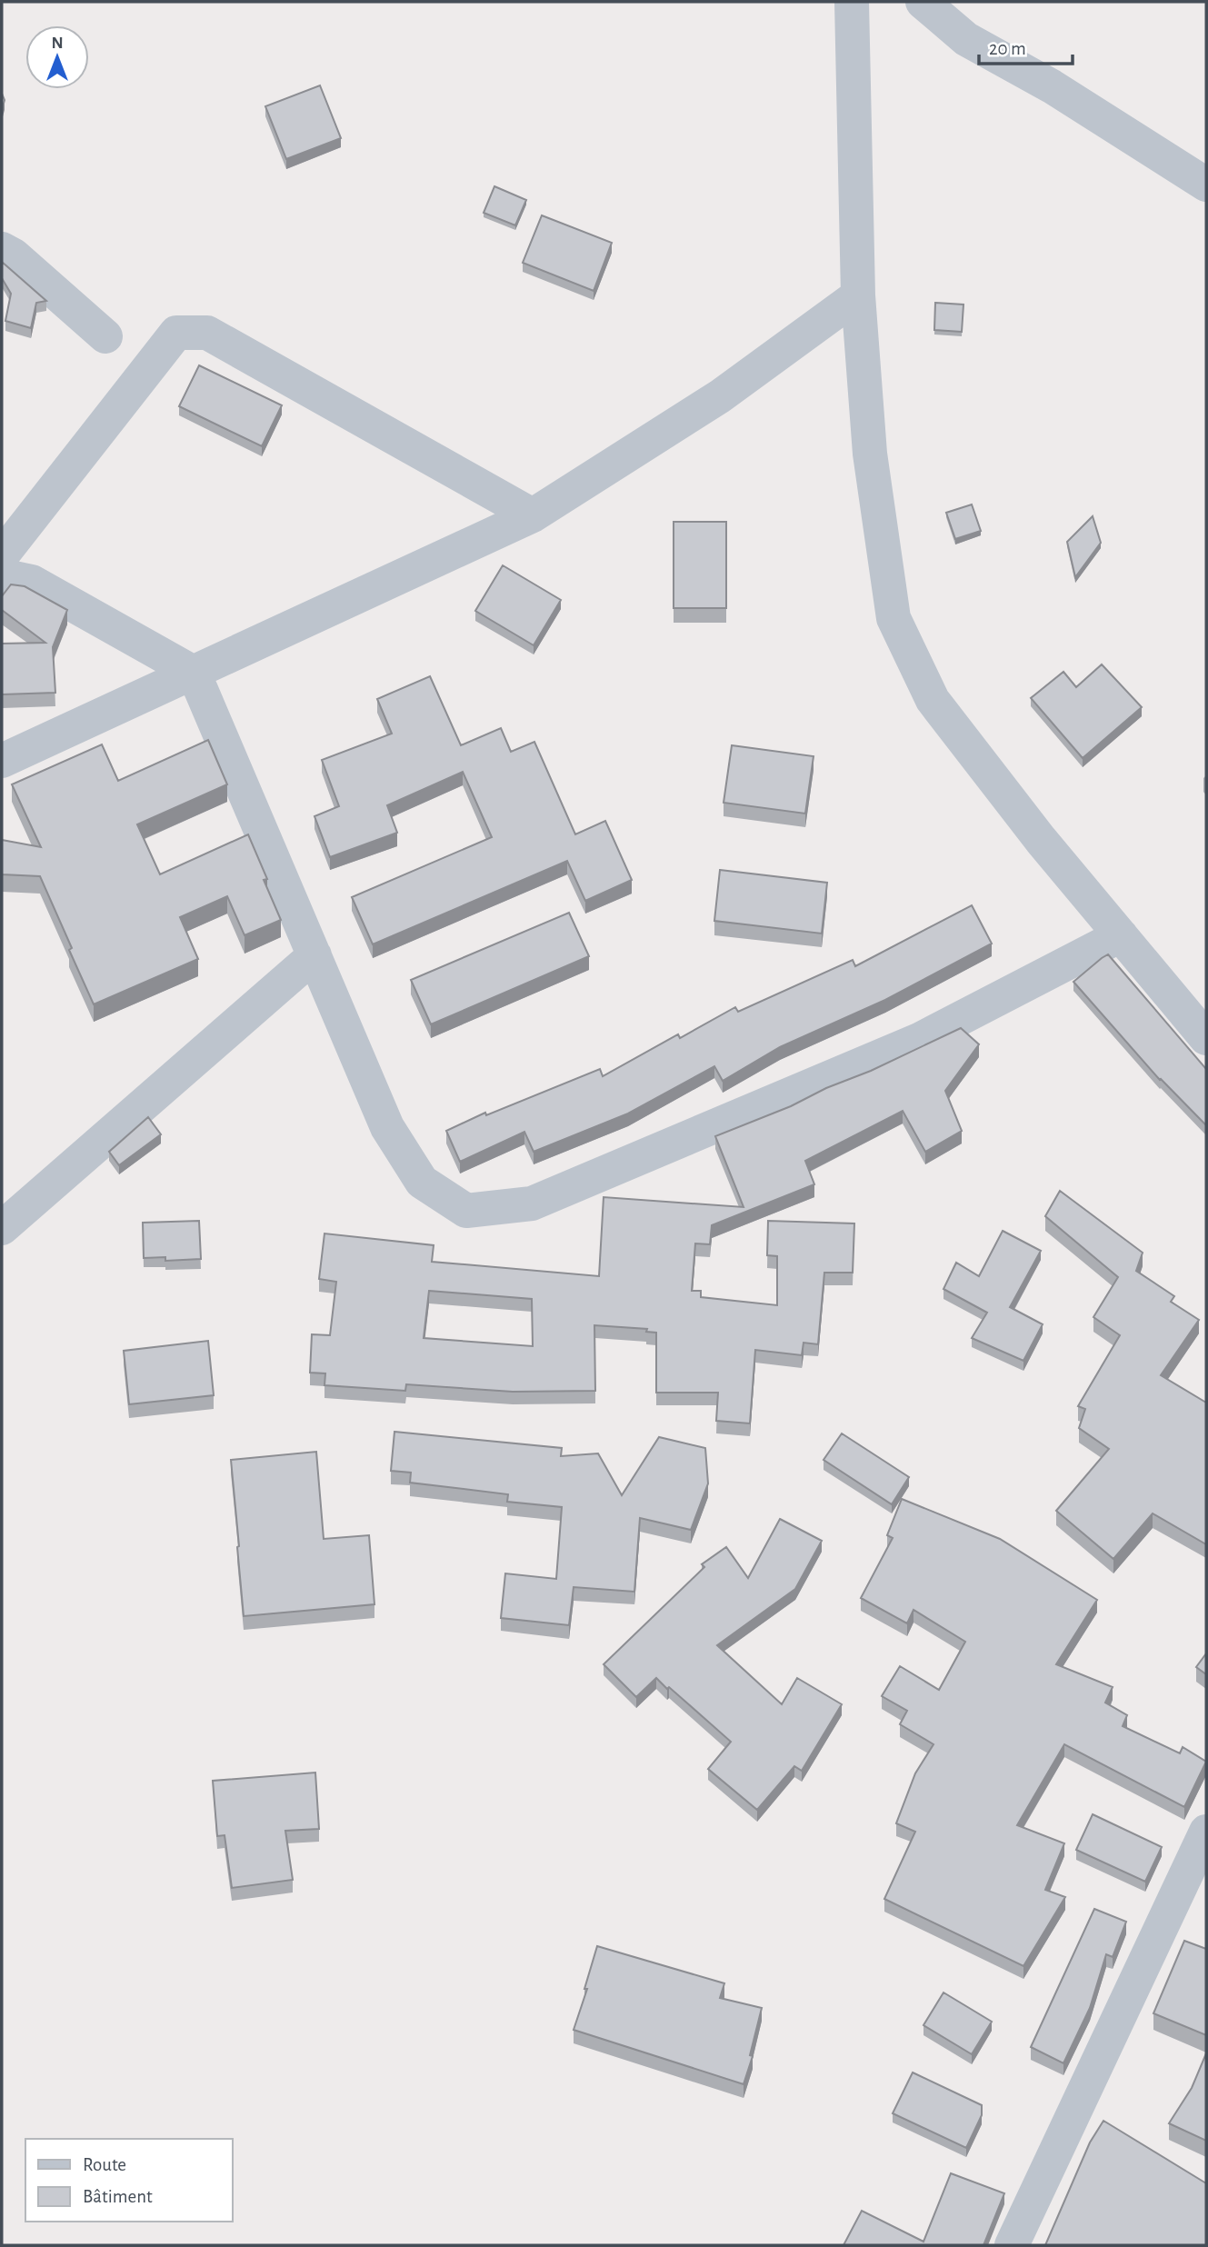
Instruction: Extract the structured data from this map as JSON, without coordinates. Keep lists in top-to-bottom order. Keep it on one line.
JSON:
{"legend":["Route","Bâtiment"],"scale_bar":"20 m","north":"top"}
